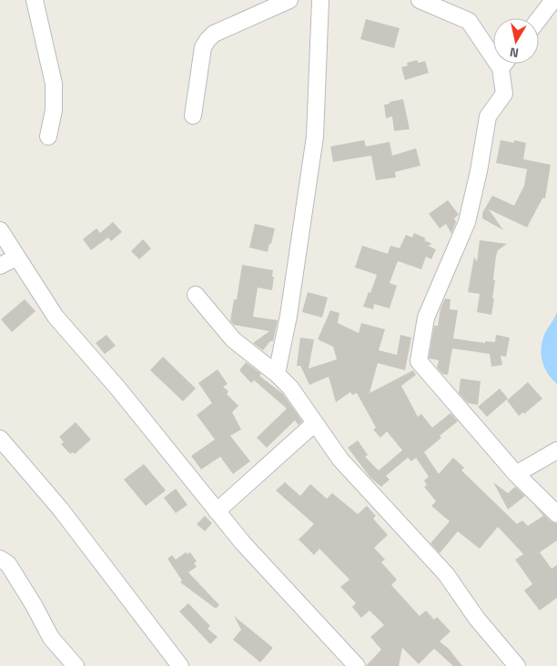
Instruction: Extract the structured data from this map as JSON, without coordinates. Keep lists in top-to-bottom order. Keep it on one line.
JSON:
{"north":"bottom"}
